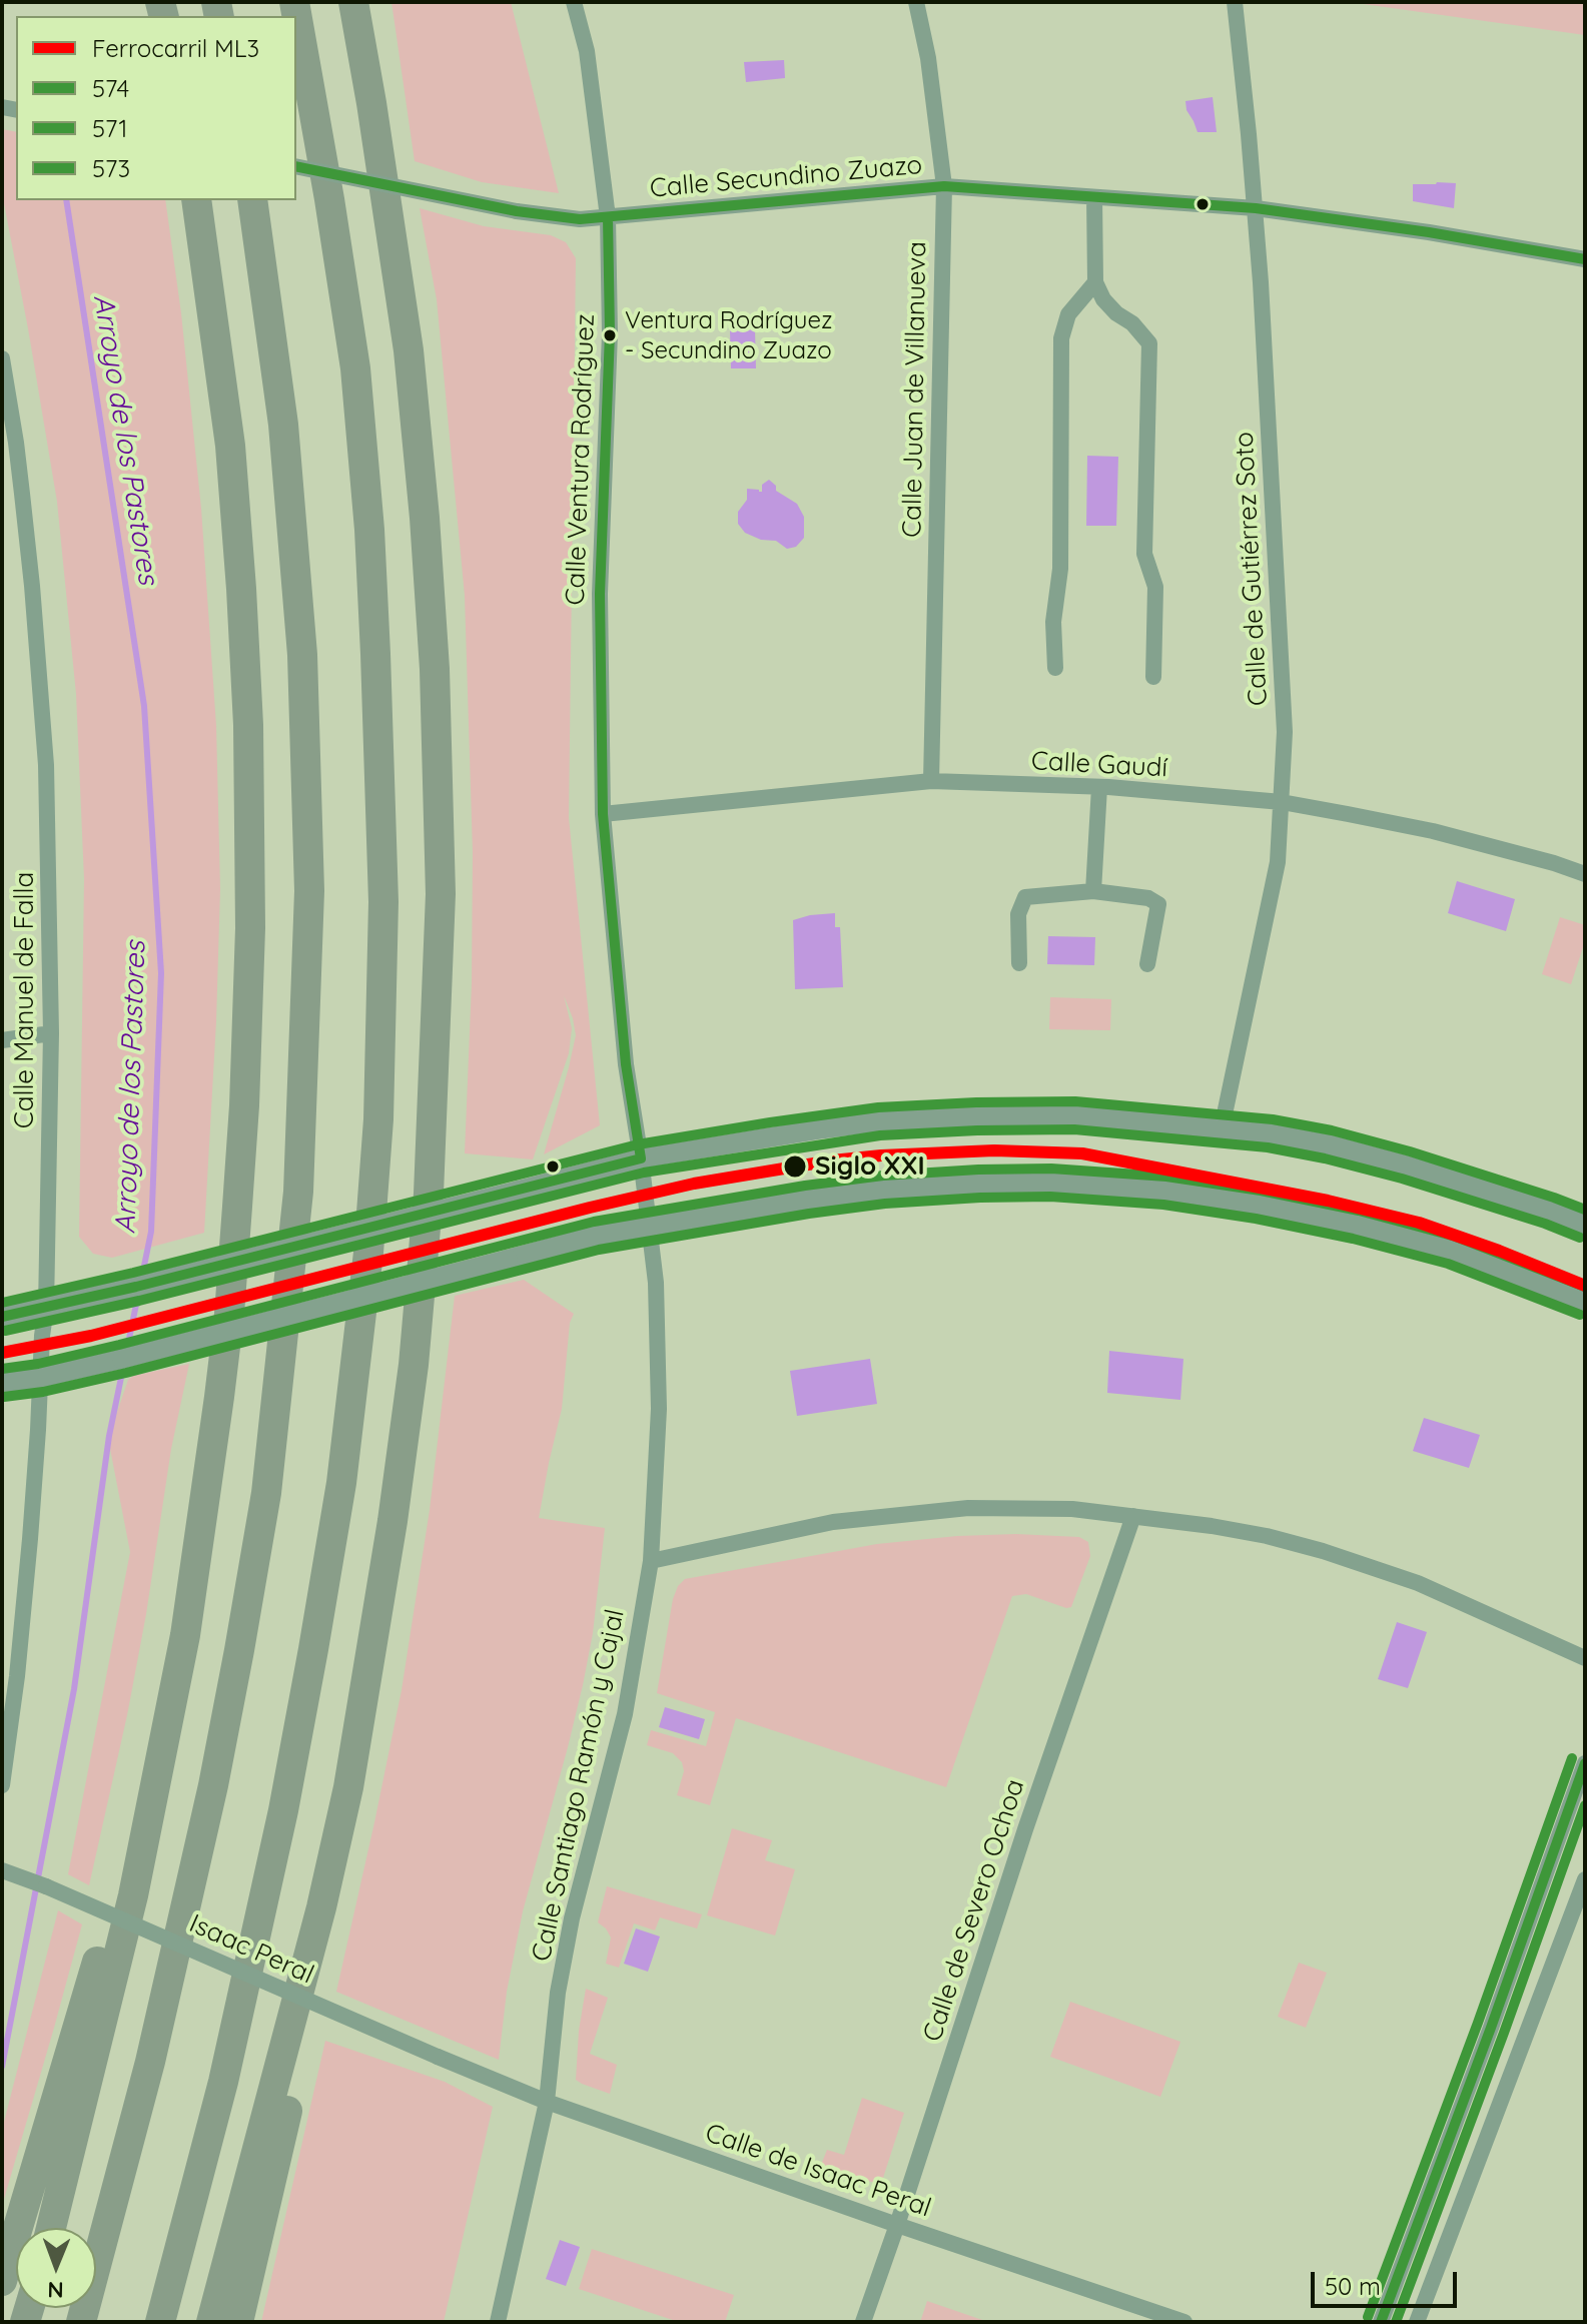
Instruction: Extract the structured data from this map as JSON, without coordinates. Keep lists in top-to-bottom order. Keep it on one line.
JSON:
{"streets":{"street":["Calle Secundino Zuazo","Calle Juan de Villanueva","Calle Ventura Rodríguez","Calle de Gutiérrez Soto","Calle Gaudí","Calle Manuel de Falla","Calle Santiago Ramón y Cajal","Calle de Severo Ochoa","Isaac Peral","Calle de Isaac Peral"]},"crossings":[["Calle Secundino Zuazo","Calle Juan de Villanueva"],["Calle Secundino Zuazo","Calle Ventura Rodríguez"],["Calle Secundino Zuazo","Calle de Gutiérrez Soto"],["Calle Juan de Villanueva","Calle Gaudí"],["Calle Ventura Rodríguez","Calle Gaudí"],["Calle Ventura Rodríguez","Calle Santiago Ramón y Cajal"],["Calle de Gutiérrez Soto","Calle Gaudí"],["Calle Santiago Ramón y Cajal","Calle de Isaac Peral"],["Calle de Severo Ochoa","Calle de Isaac Peral"],["Isaac Peral","Calle de Isaac Peral"]],"water":["Arroyo de los Pastores"],"places":["Ventura Rodríguez - Secundino Zuazo","Siglo XXI"],"lines":["transit line 574","transit line 573","transit line 571","rail line ML3"],"legend":["Ferrocarril ML3","574","571","573"],"scale_bar":"50 m","north":"bottom"}
